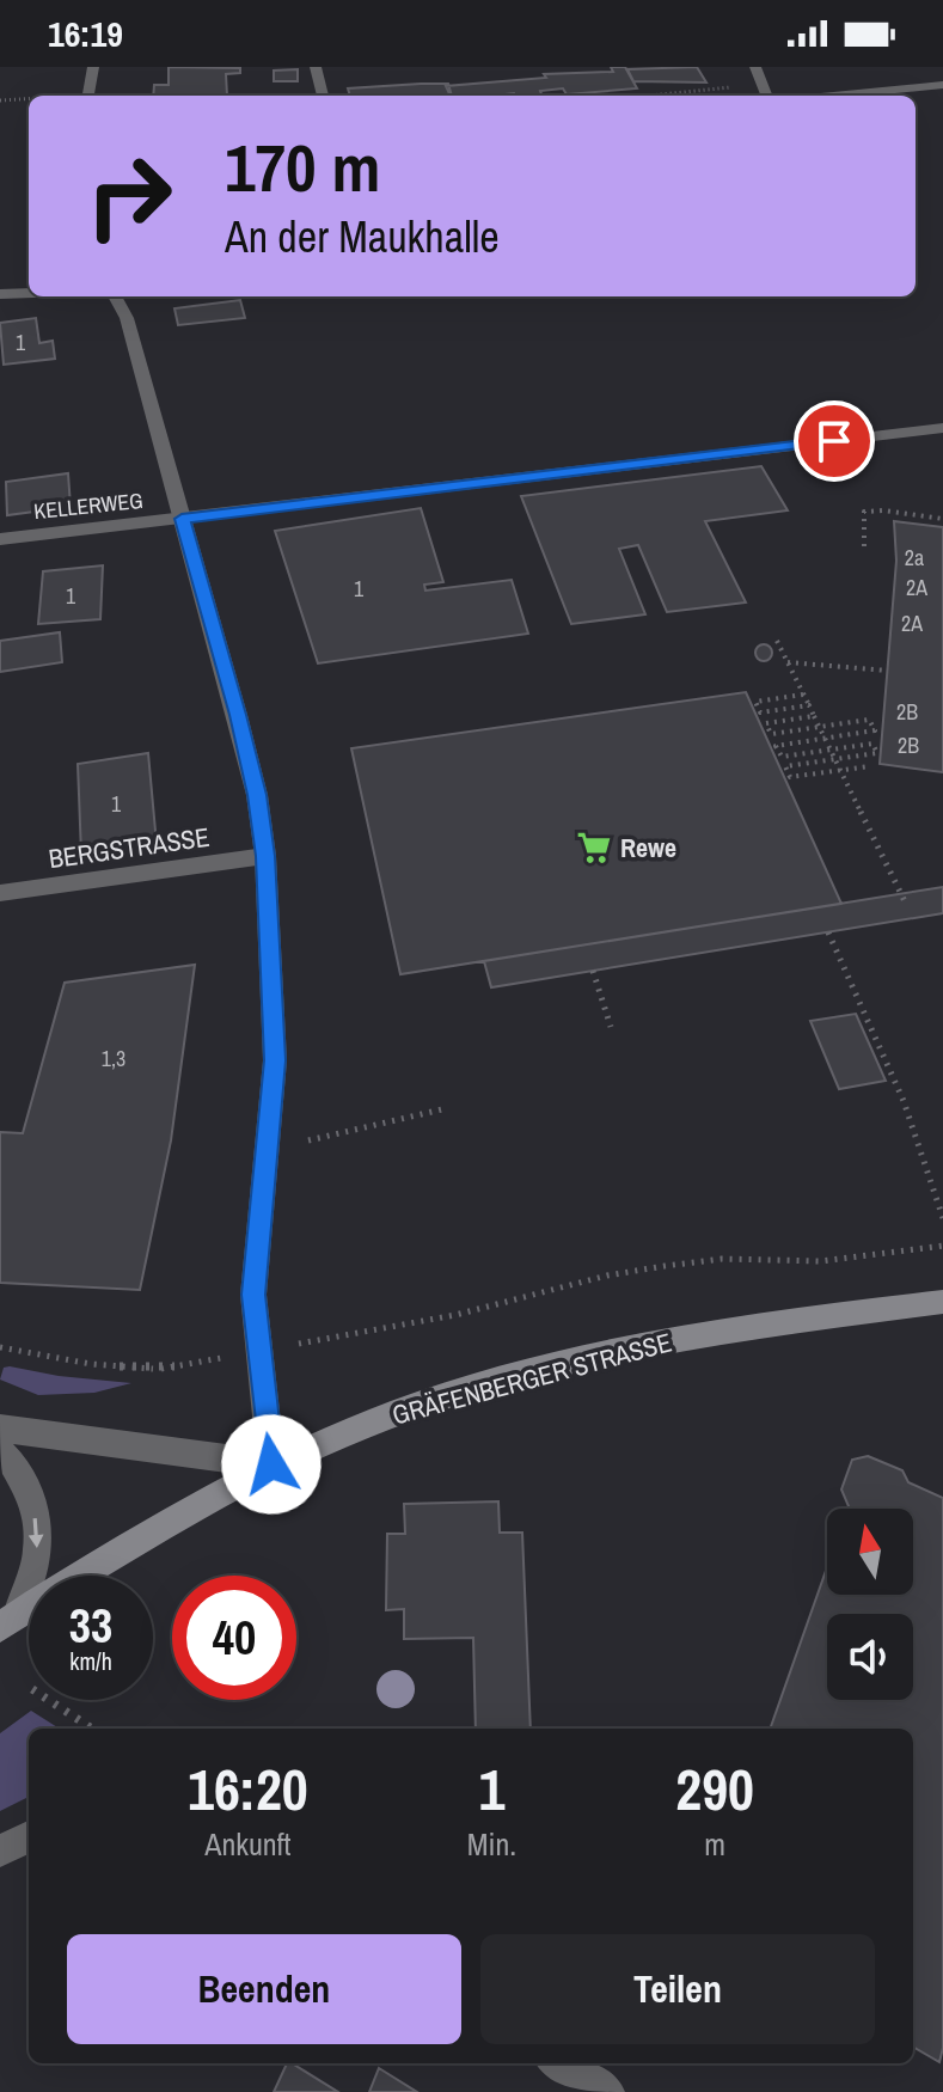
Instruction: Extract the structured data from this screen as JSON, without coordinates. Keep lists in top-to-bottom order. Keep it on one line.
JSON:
{"streets":{"main road":["GRÄFENBERGER STRASSE"],"street":["KELLERWEG","BERGSTRASSE"]},"places":{"supermarket":["Rewe"]},"house_numbers":["1","2a","2A","1","1","2A","2B","2B","1","1,3"],"north":"top","page":{"status":"16:19","turn":["170 m","An der Maukhalle"],"speed":"33 km/h","limit":"40","eta":["16:20","Ankunft","1","Min.","290","m"],"buttons":["Beenden","Teilen"]}}
